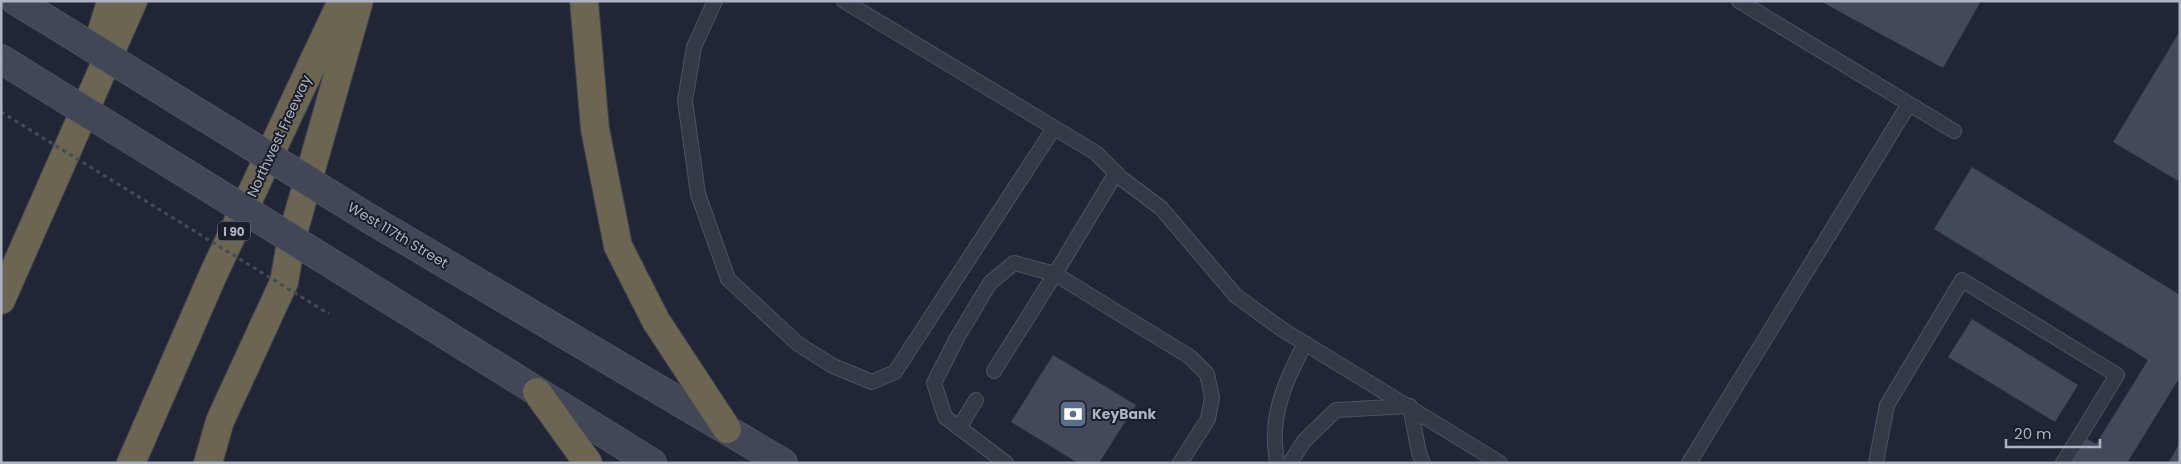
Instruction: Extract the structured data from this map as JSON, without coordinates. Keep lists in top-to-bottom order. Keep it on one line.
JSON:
{"streets":{"highway":["Northwest Freeway","I 90"],"main road":["West 117th Street"]},"places":{"bank":["KeyBank"]},"scale_bar":"20 m"}
